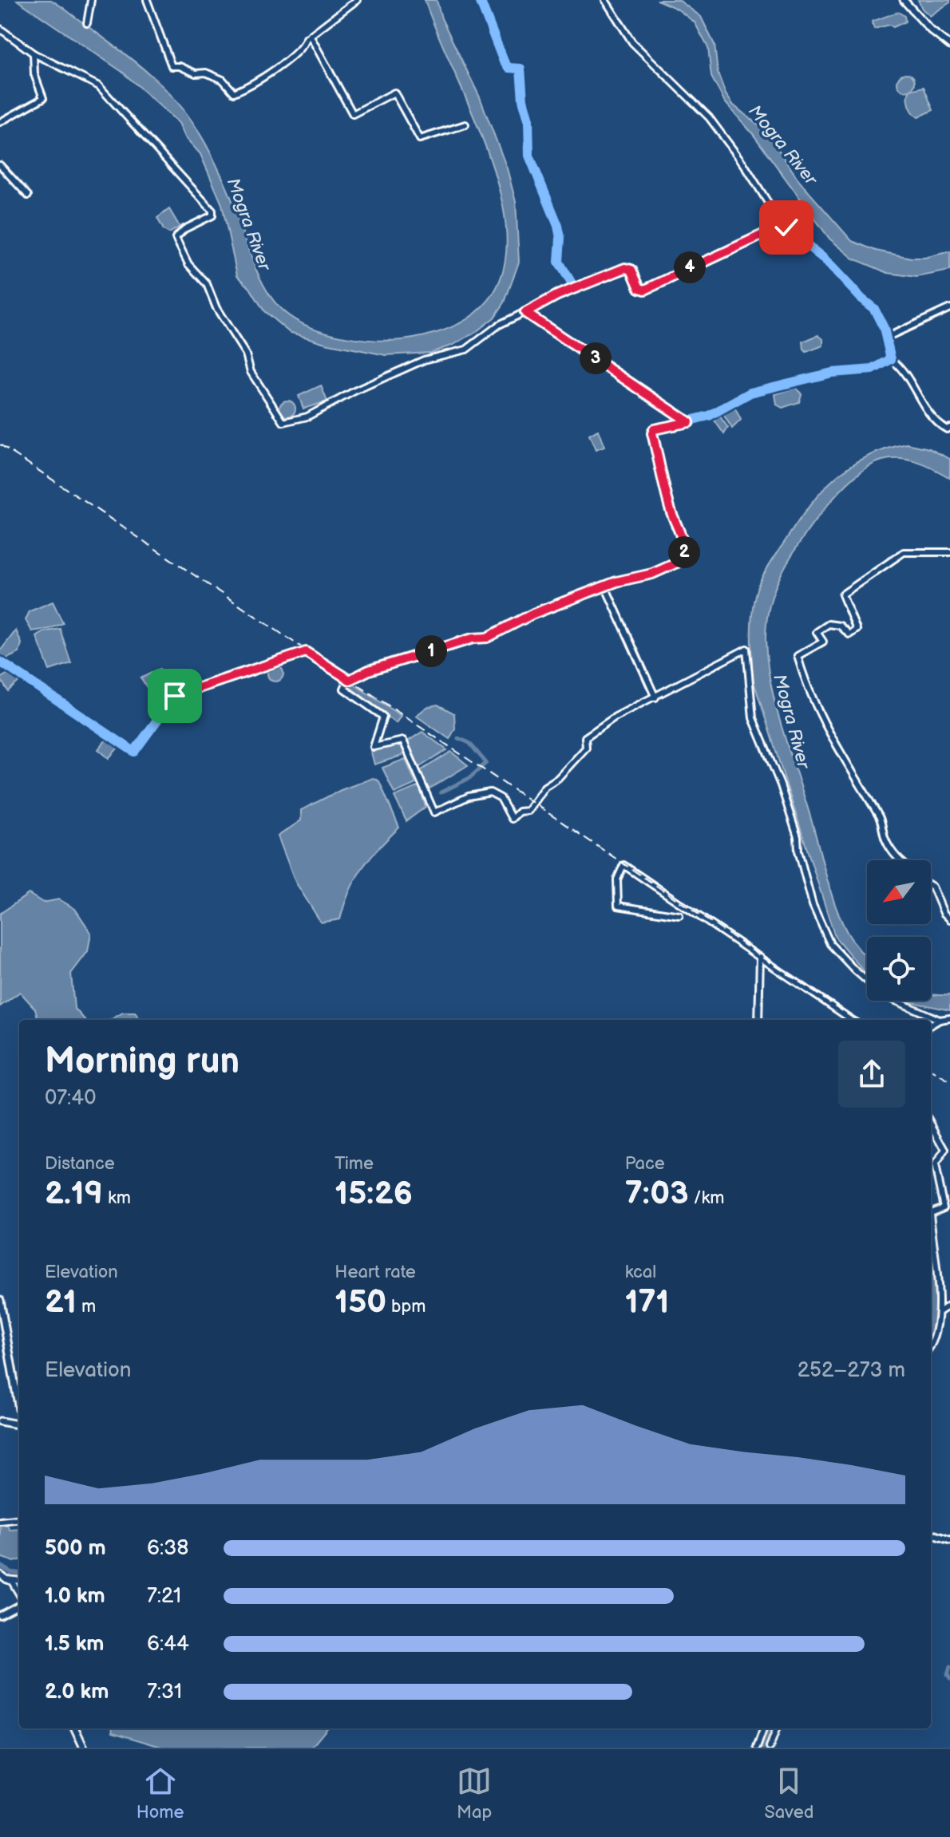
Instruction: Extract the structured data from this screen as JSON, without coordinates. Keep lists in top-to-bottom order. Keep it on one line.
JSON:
{"water":["Mogra River"],"north":"bottom left","page":{"pins":["4","3","2","1"],"heading":["Morning run","07:40"],"stats":[["Distance","2.19 km"],["Time","15:26"],["Pace","7:03 /km"],["Elevation","21 m"],["Heart rate","150 bpm"],["kcal","171"]],"chart":["Elevation","252–273 m"],"list":[{"name":"500 m","note":"6:38"},{"name":"1.0 km","note":"7:21"},{"name":"1.5 km","note":"6:44"},{"name":"2.0 km","note":"7:31"}],"tabs":["Home","Map","Saved"]}}
